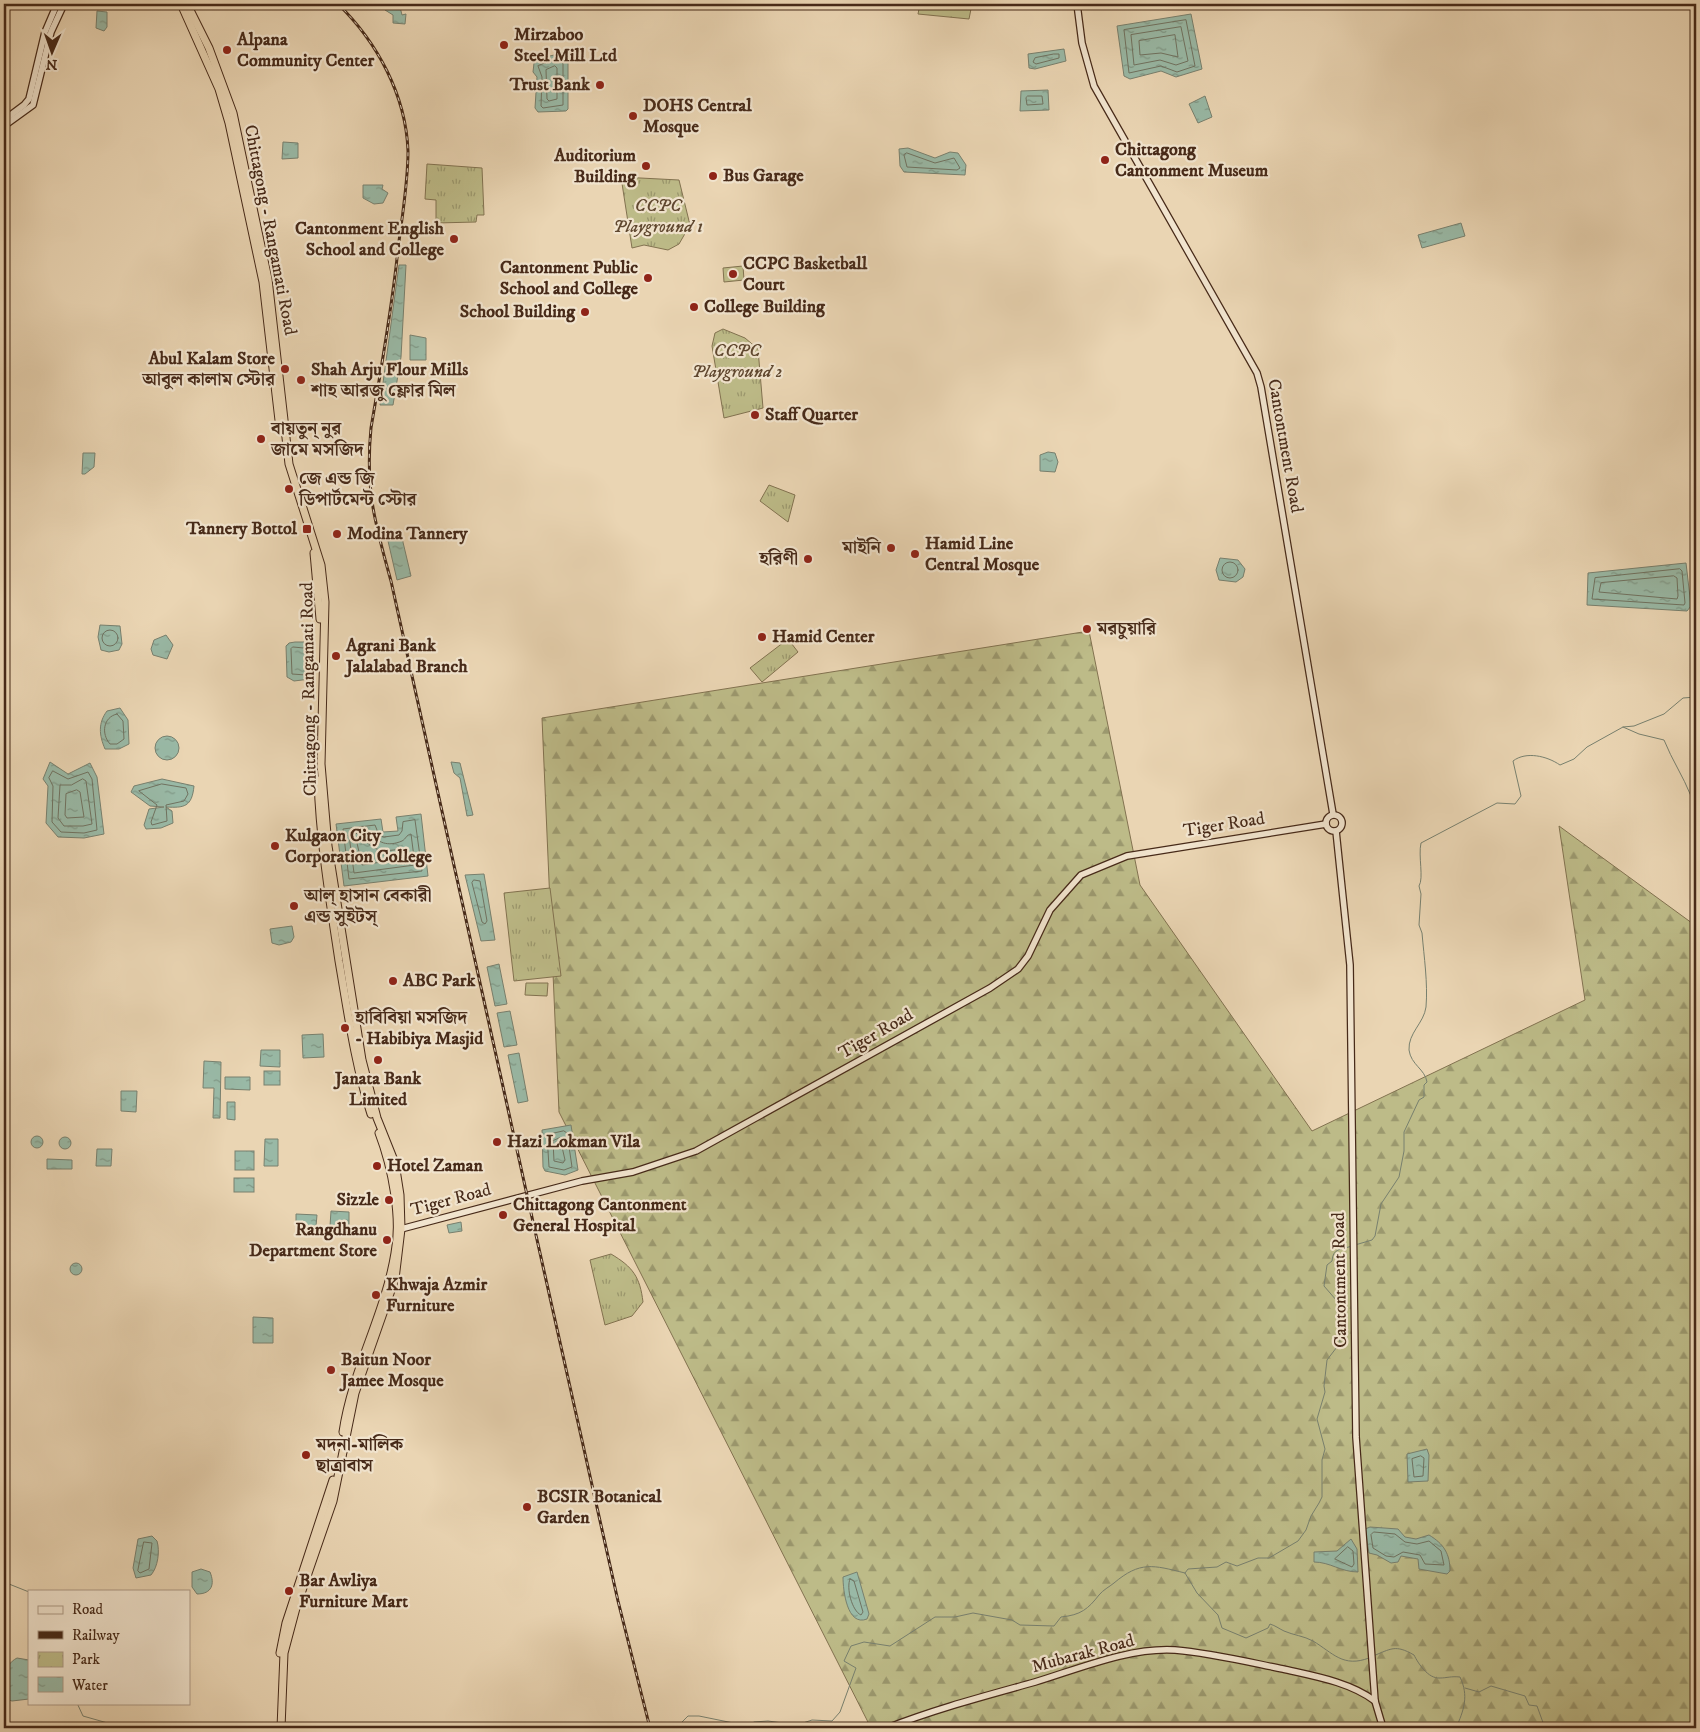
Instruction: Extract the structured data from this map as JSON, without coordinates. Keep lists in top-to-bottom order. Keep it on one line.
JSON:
{"streets":{"highway":["Chittagong - Rangamati Road"],"street":["Cantontment Road","Tiger Road","Mubarak Road"]},"crossings":[["Chittagong - Rangamati Road","Tiger Road"],["Cantontment Road","Tiger Road"],["Cantontment Road","Mubarak Road"]],"parks":["CCPC Playground 1","CCPC Playground 2"],"places":{"other":["Mirzaboo Steel Mill Ltd","Alpana Community Center","Trust Bank","DOHS Central Mosque","Chittagong Cantonment Museum","Auditorium Building","Bus Garage","Cantonment English School and College","CCPC Basketball Court","Cantonment Public School and College","College Building","School Building","Abul Kalam Store আবুল কালাম স্টোর","Shah Arju Flour Mills শাহ আরজু ফ্লোর মিল","Staff Quarter","বায়তুন্ নুর জামে মসজিদ","জে এন্ড জি ডিপার্টমেন্ট স্টোর","Modina Tannery","মাইনি","Hamid Line Central Mosque","হরিণী","মরচুয়ারি","Hamid Center","Agrani Bank Jalalabad Branch","Kulgaon City Corporation College","আল্ হাসান বেকারী এন্ড সুইটস্","ABC Park","হাবিবিয়া মসজিদ - Habibiya Masjid","Janata Bank Limited","Hazi Lokman Vila","Hotel Zaman","Sizzle","Chittagong Cantonment General Hospital","Rangdhanu Department Store","Khwaja Azmir Furniture","Baitun Noor Jamee Mosque","মদনা-মালিক ছাত্রাবাস","BCSIR Botanical Garden","Bar Awliya Furniture Mart"],"transit":["Tannery Bottol"]},"legend":["Road","Railway","Park","Water"],"north":"bottom"}
